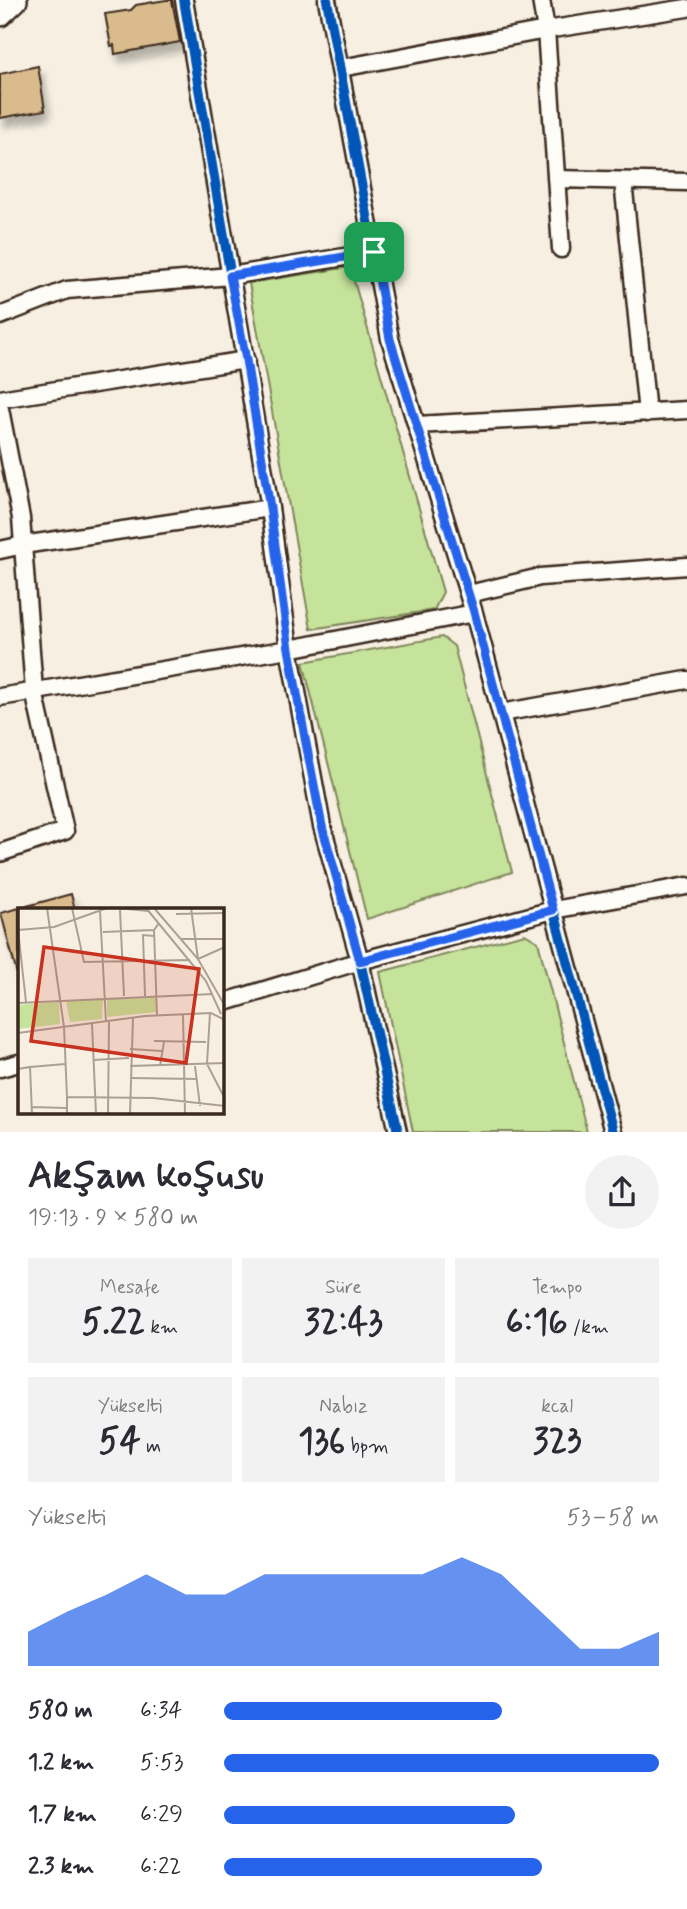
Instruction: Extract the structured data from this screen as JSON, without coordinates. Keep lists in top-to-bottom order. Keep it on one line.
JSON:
{"page":{"heading":["Akşam koşusu","19:13 · 9 × 580 m"],"stats":[["Mesafe","5.22 km"],["Süre","32:43"],["Tempo","6:16 /km"],["Yükselti","54 m"],["Nabız","136 bpm"],["kcal","323"]],"chart":["Yükselti","53–58 m"],"list":[{"name":"580 m","note":"6:34"},{"name":"1.2 km","note":"5:53"},{"name":"1.7 km","note":"6:29"},{"name":"2.3 km","note":"6:22"}]}}
